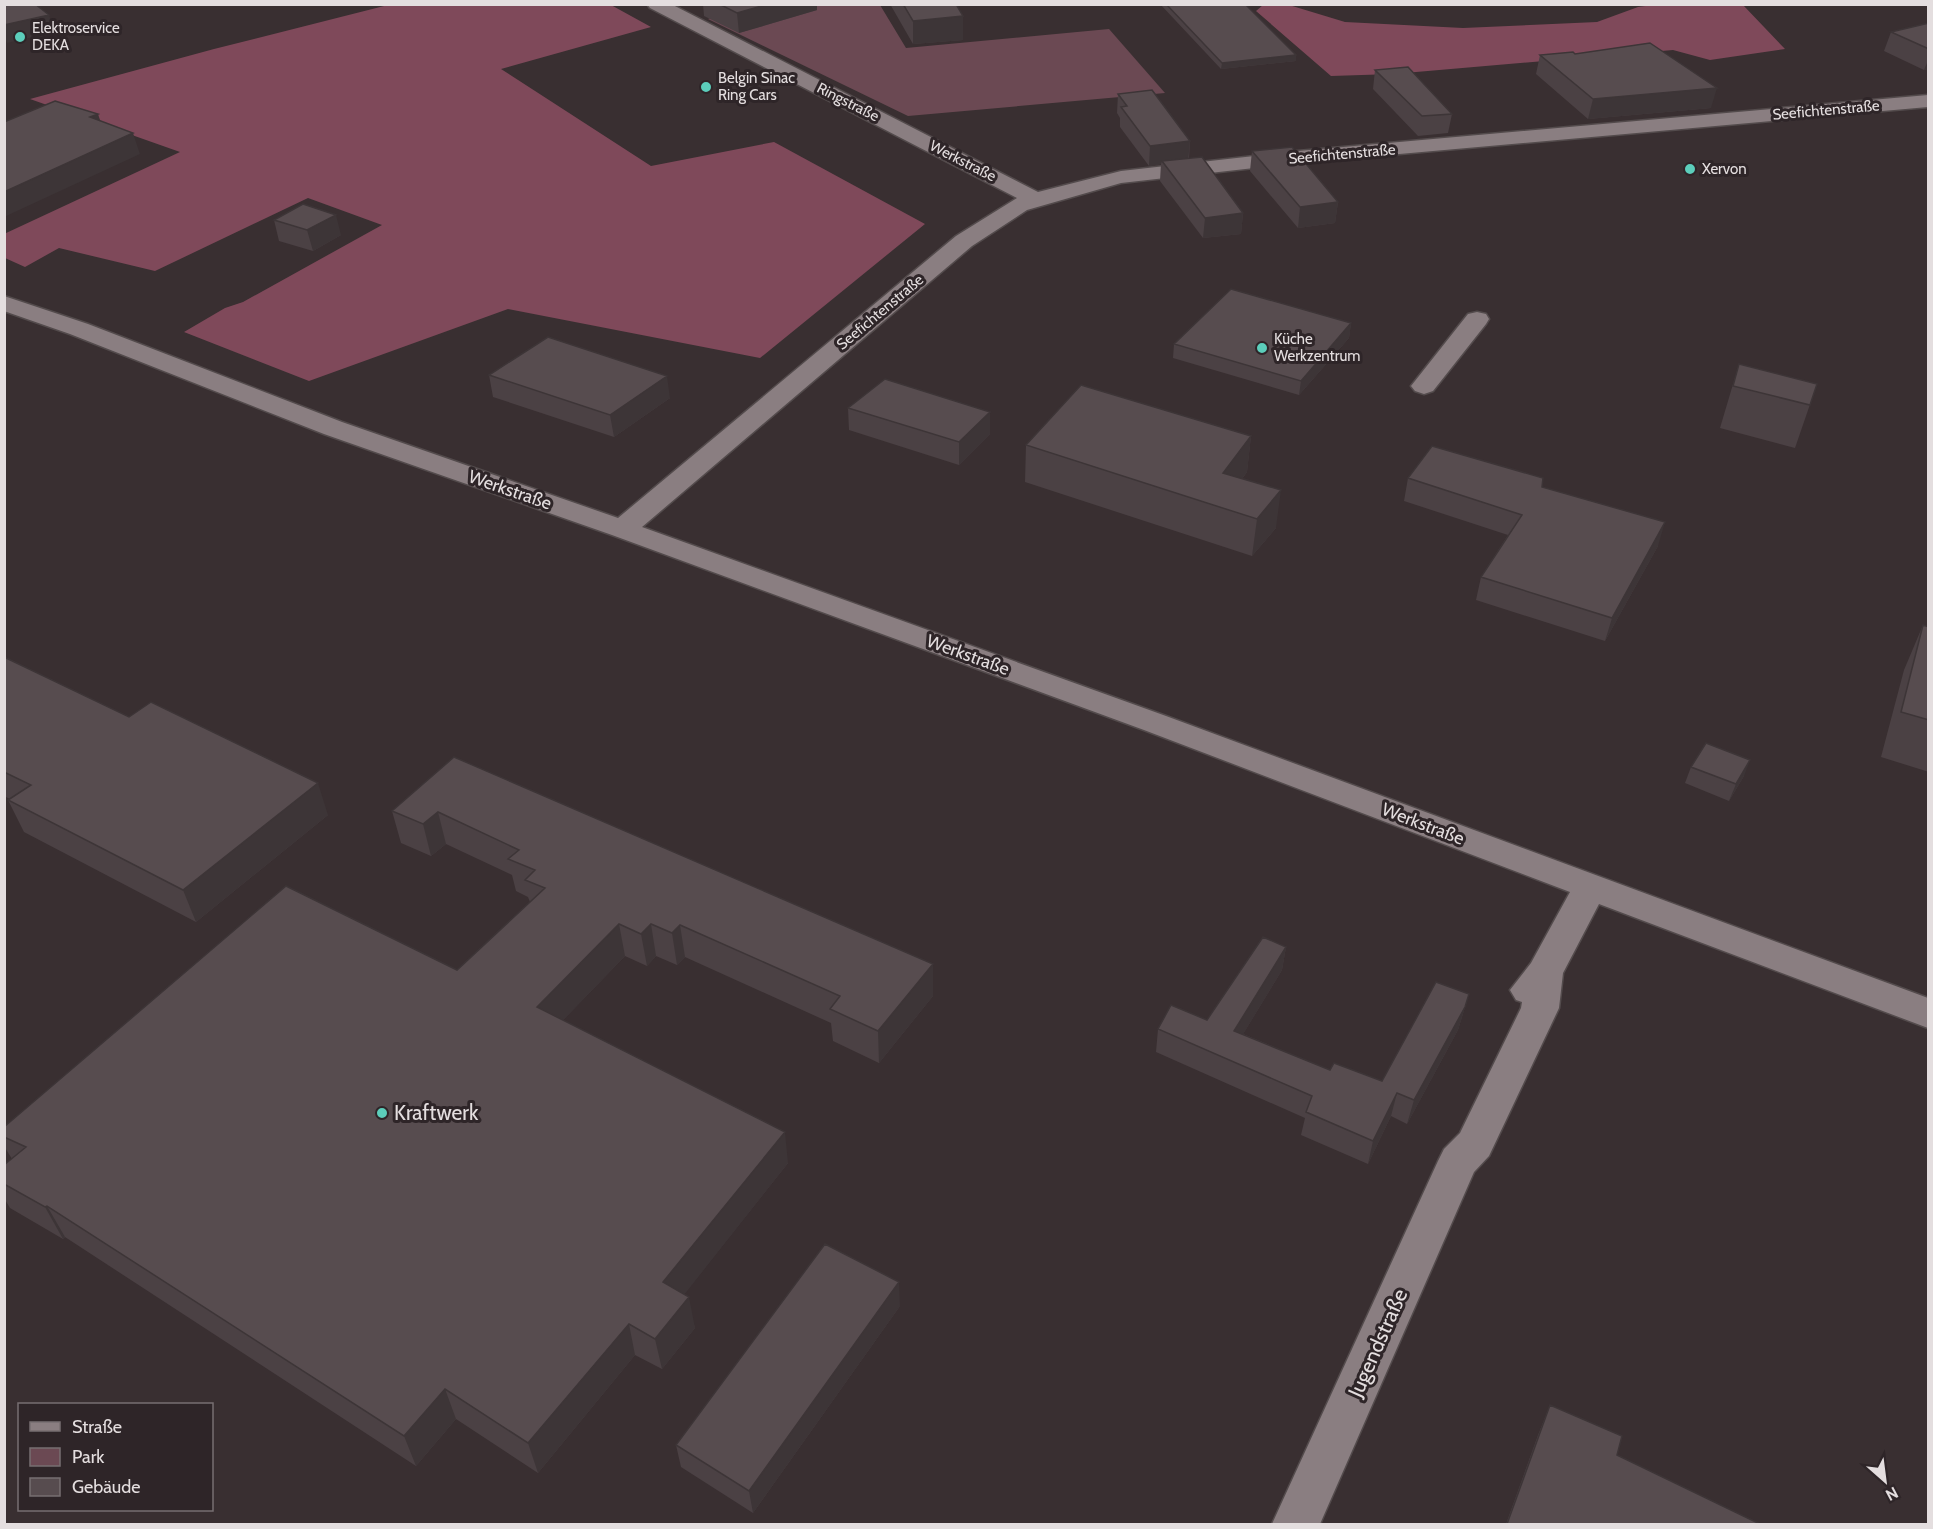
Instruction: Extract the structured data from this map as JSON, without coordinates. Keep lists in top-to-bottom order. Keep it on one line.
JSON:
{"streets":{"street":["Ringstraße","Seefichtenstraße","Werkstraße","Jugendstraße"]},"crossings":[["Ringstraße","Werkstraße"],["Seefichtenstraße","Werkstraße"],["Werkstraße","Jugendstraße"]],"places":["Elektroservice DEKA","Belgin Sinac Ring Cars","Xervon","Küche Werkzentrum","Kraftwerk"],"legend":["Straße","Park","Gebäude"],"north":"bottom right"}
